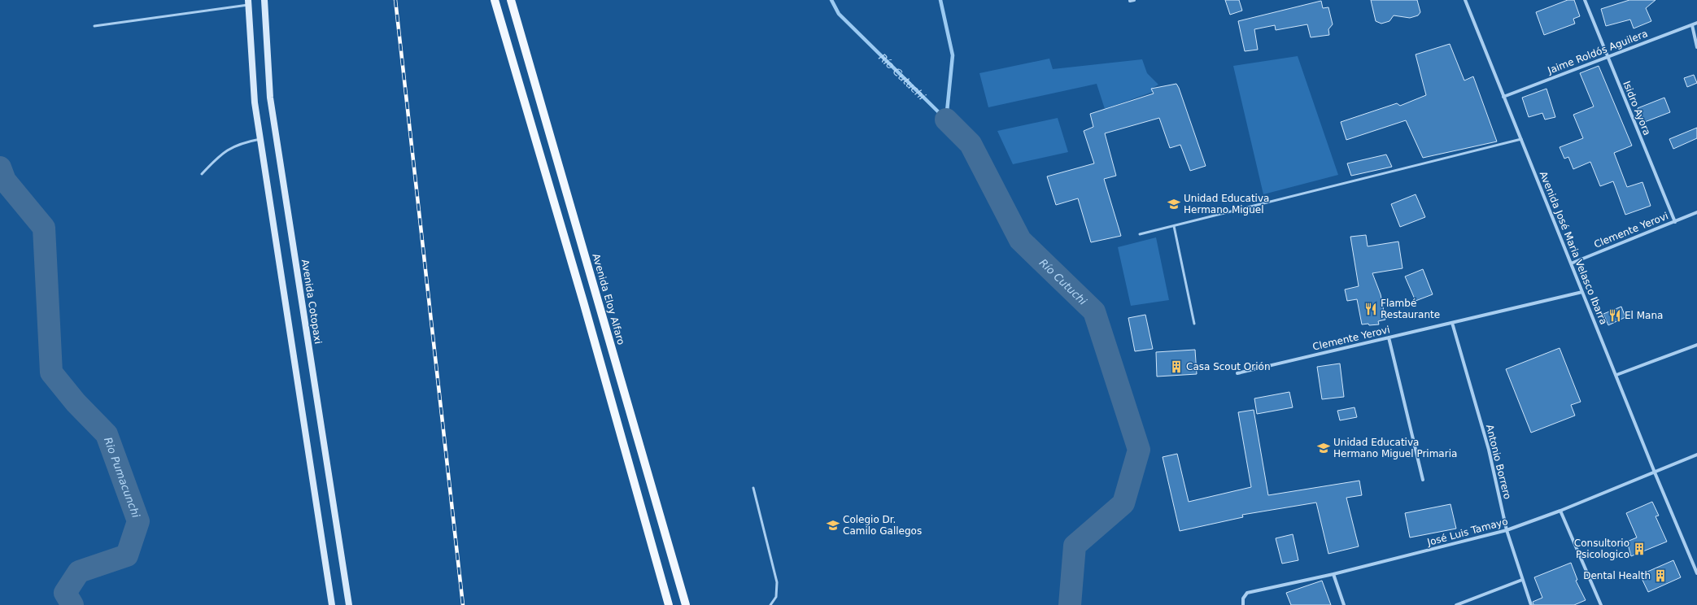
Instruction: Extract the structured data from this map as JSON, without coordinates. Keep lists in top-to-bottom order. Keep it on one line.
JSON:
{"streets":{"main road":["Avenida Eloy Alfaro","Avenida Cotopaxi"],"street":["Jaime Roldós Aguilera","Isidro Ayora","Clemente Yerovi","Avenida José Maria Velasco Ibarra","Antonio Borrero","José Luis Tamayo"]},"crossings":[["Jaime Roldós Aguilera","Isidro Ayora"],["Jaime Roldós Aguilera","Avenida José Maria Velasco Ibarra"],["Isidro Ayora","Clemente Yerovi"],["Clemente Yerovi","Avenida José Maria Velasco Ibarra"],["Clemente Yerovi","Antonio Borrero"],["Avenida José Maria Velasco Ibarra","José Luis Tamayo"],["Antonio Borrero","José Luis Tamayo"]],"water":["Río Cutuchi","Rio Pumacunchi"],"places":{"school or university":["Unidad Educativa Hermano Miguel","Unidad Educativa Hermano Miguel Primaria","Colegio Dr. Camilo Gallegos"],"restaurant":["Flambé Restaurante","El Mana"],"building":["Casa Scout Orión","Consultorio Psicologico","Dental Health"]}}
